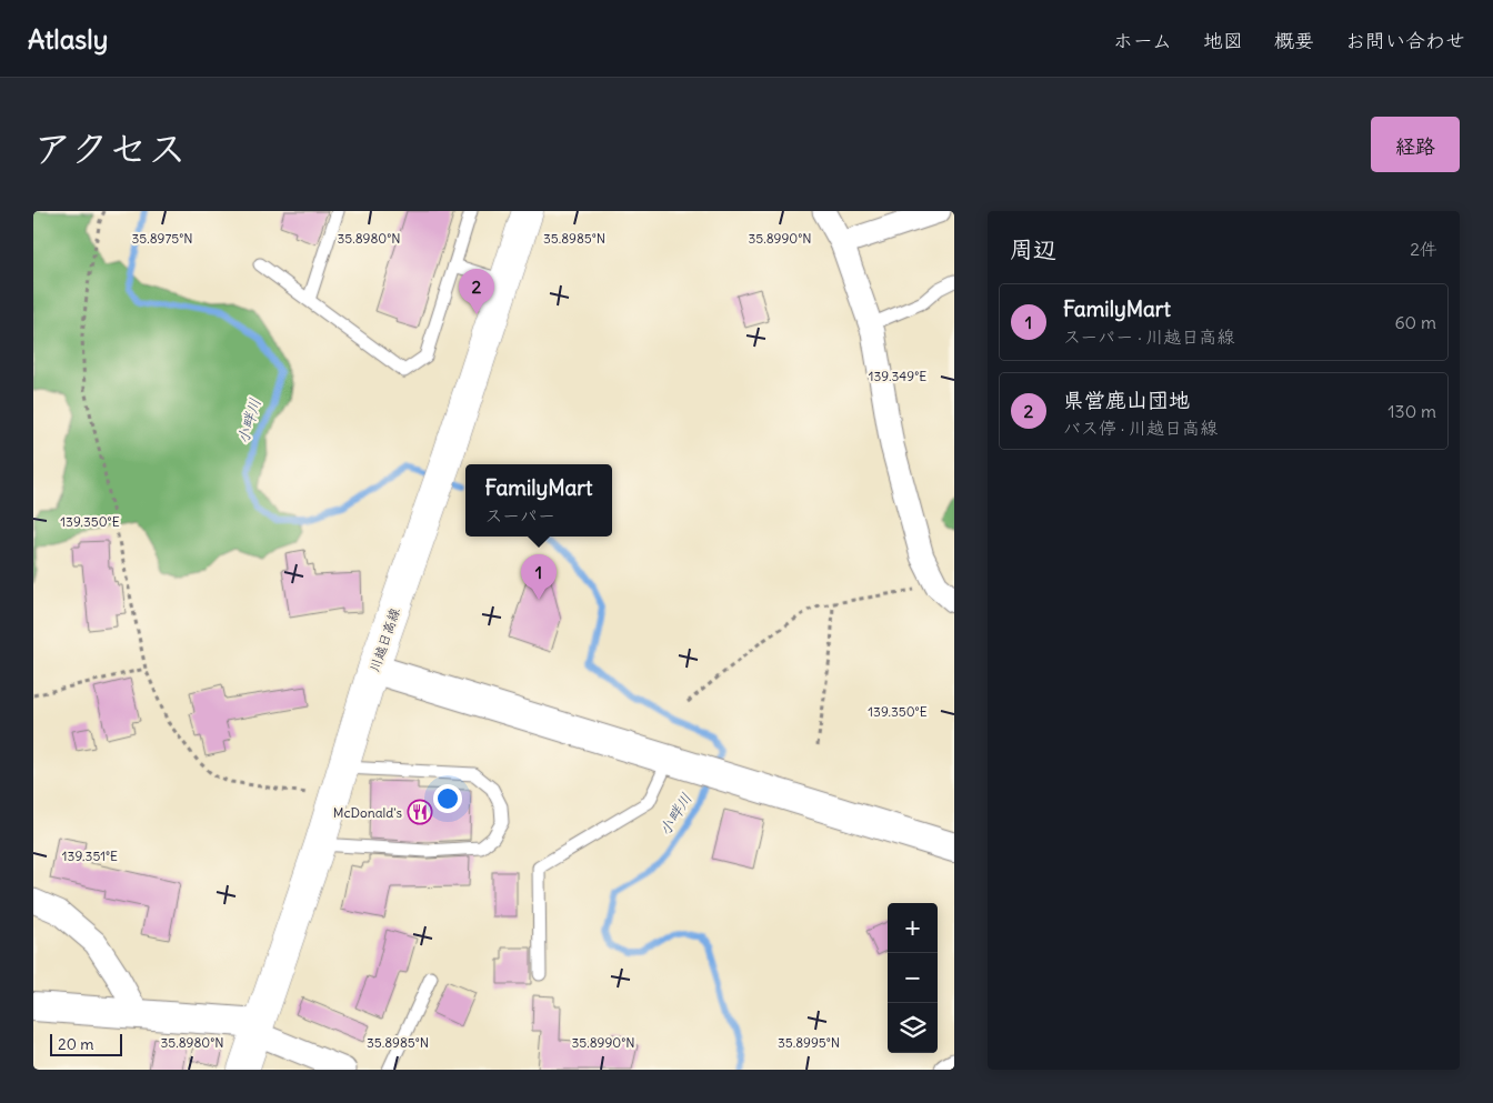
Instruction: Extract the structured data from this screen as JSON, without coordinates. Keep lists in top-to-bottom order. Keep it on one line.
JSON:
{"streets":{"main road":["川越日高線"]},"water":["小畔川"],"places":{"restaurant":["McDonald's"]},"scale_bar":"20 m","page":{"header":"Atlasly","nav":["ホーム","地図","概要","お問い合わせ"],"title":"アクセス","buttons":"経路","heading":["周辺","2件"],"pins":["2","1"],"list":[{"mark":"1","name":"FamilyMart","note":"スーパー · 川越日高線","value":"60 m"},{"mark":"2","name":"県営鹿山団地","note":"バス停 · 川越日高線","value":"130 m"}],"popup":["FamilyMart","スーパー"],"map_buttons":["+","−"],"scale":"20 m"},"coordinates":["35.8975°N","35.8980°N","35.8985°N","35.8990°N","139.349°E","139.350°E","139.351°E","35.8995°N"]}
